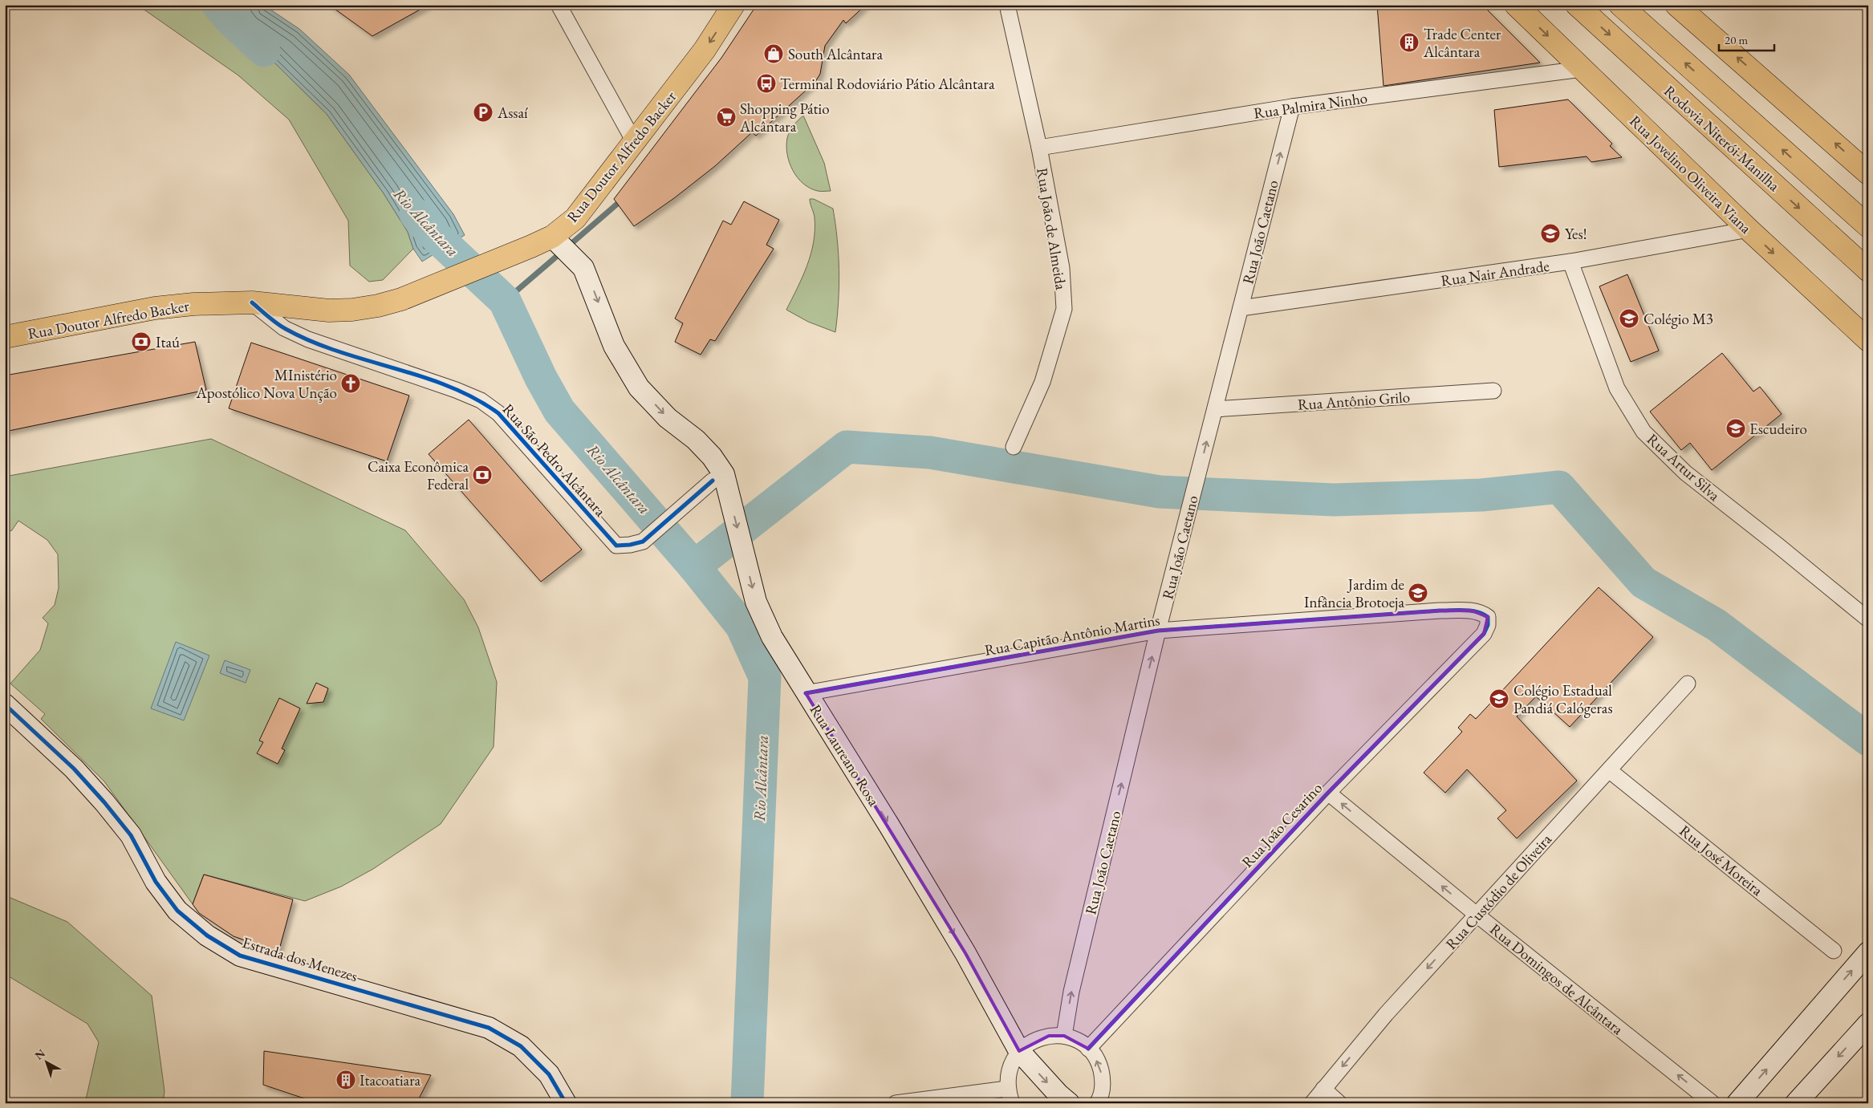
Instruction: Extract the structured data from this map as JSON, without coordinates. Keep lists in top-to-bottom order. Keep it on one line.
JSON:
{"streets":{"main road":["Rodovia Niterói-Manilha","Rua Doutor Alfredo Backer","Rua Jovelino Oliveira Viana","Rua Laureano Rosa","Estrada dos Menezes"],"street":["Rua Palmira Ninho","Rua João de Almeida","Rua João Caetano","Rua Nair Andrade","Rua Antônio Grilo","Rua São Pedro Alcântara","Rua Artur Silva","Rua Capitão Antônio Martins","Rua João Cesarino","Rua José Moreira","Rua Custódio de Oliveira","Rua Domingos de Alcântara"]},"crossings":[["Rua Palmira Ninho","Rua Jovelino Oliveira Viana"],["Rua Palmira Ninho","Rua João de Almeida"],["Rua Palmira Ninho","Rua João Caetano"],["Rua Doutor Alfredo Backer","Rua São Pedro Alcântara"],["Rua Doutor Alfredo Backer","Rua Laureano Rosa"],["Rua Jovelino Oliveira Viana","Rua Nair Andrade"],["Rua João Caetano","Rua Nair Andrade"],["Rua João Caetano","Rua Antônio Grilo"],["Rua João Caetano","Rua Capitão Antônio Martins"],["Rua Nair Andrade","Rua Artur Silva"],["Rua Capitão Antônio Martins","Rua Laureano Rosa"],["Rua Capitão Antônio Martins","Rua João Cesarino"],["Rua João Cesarino","Rua Domingos de Alcântara"],["Rua José Moreira","Rua Custódio de Oliveira"],["Rua Custódio de Oliveira","Rua Domingos de Alcântara"]],"one_way":["Rua Jovelino Oliveira Viana","Rua João Caetano","Rua Laureano Rosa","Rua Custódio de Oliveira","Rua Domingos de Alcântara"],"water":["Rio Alcântara"],"places":{"building":["Trade Center Alcântara","Itacoatiara"],"shop":["South Alcântara"],"bus stop":["Terminal Rodoviário Pátio Alcântara"],"parking":["Assaí"],"supermarket":["Shopping Pátio Alcântara"],"school or university":["Yes!","Colégio M3","Escudeiro","Jardim de Infância Brotoeja","Colégio Estadual Pandiá Calógeras"],"bank":["Itaú","Caixa Econômica Federal"],"church":["MInistério Apostólico Nova Unção"]},"scale_bar":"20 m","north":"top left"}
